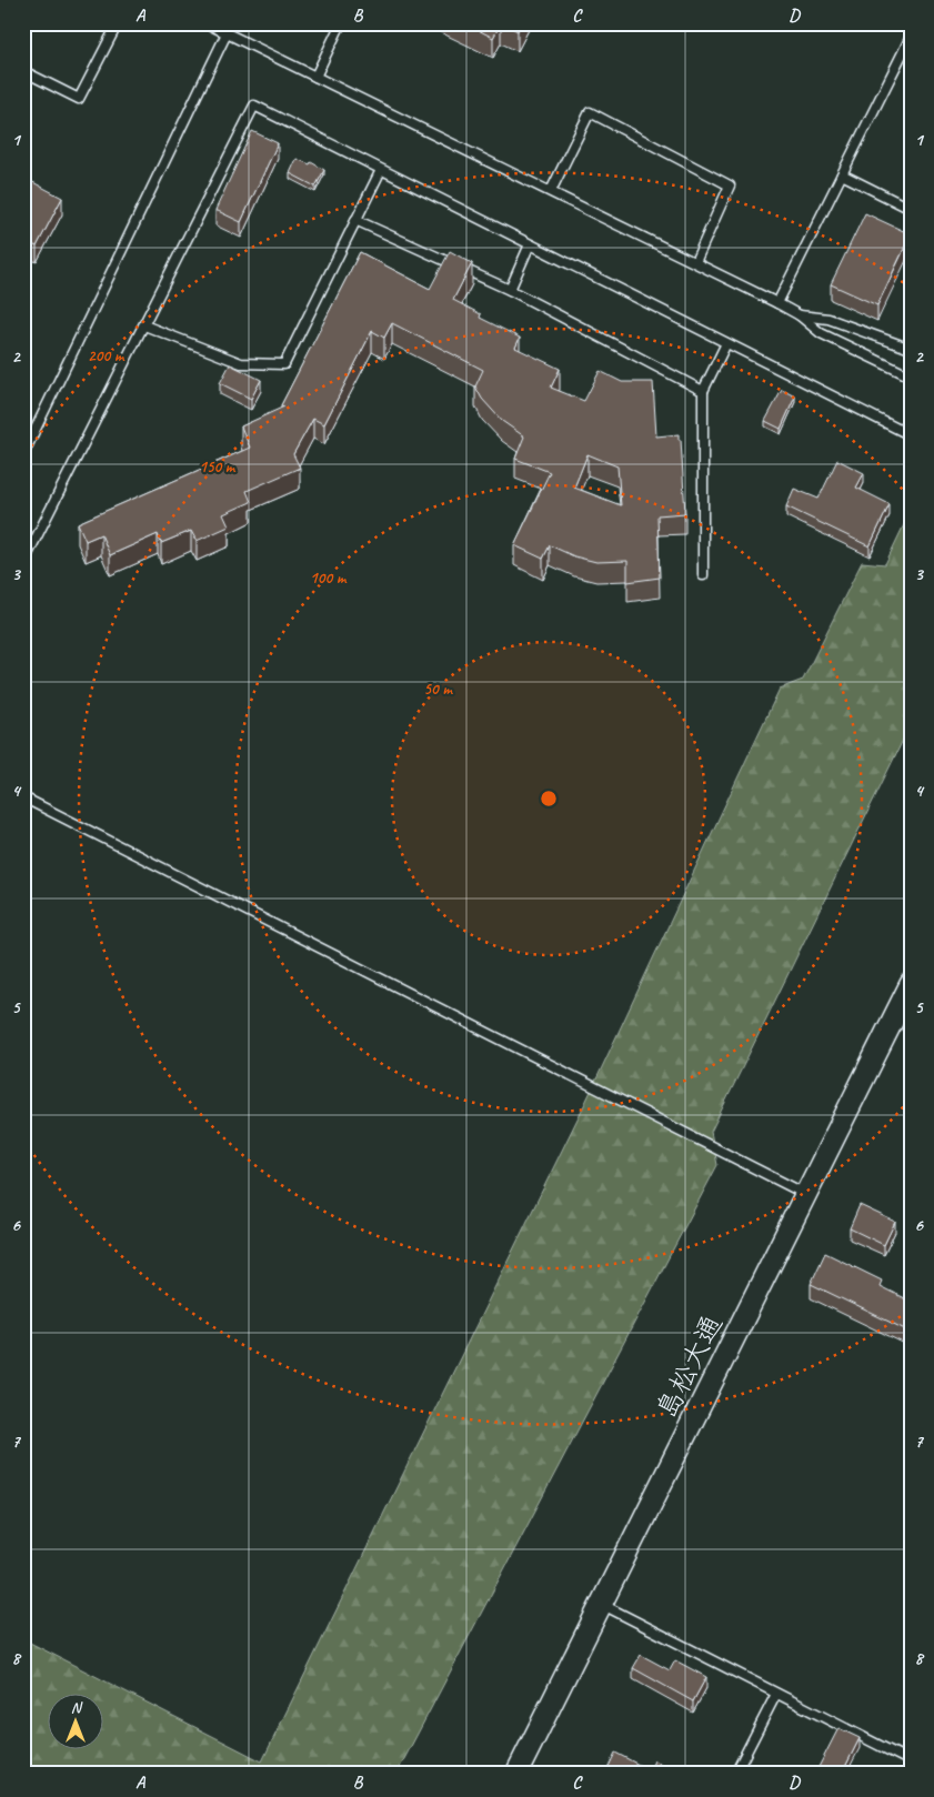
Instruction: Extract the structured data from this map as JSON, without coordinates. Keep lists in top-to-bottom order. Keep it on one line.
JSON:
{"streets":{"street":["島松大通"]},"north":"top","grid":{"columns":["A","B","C","D"],"rows":["1","2","3","4","5","6","7","8"]},"rings":["200 m","150 m","100 m","50 m"]}
